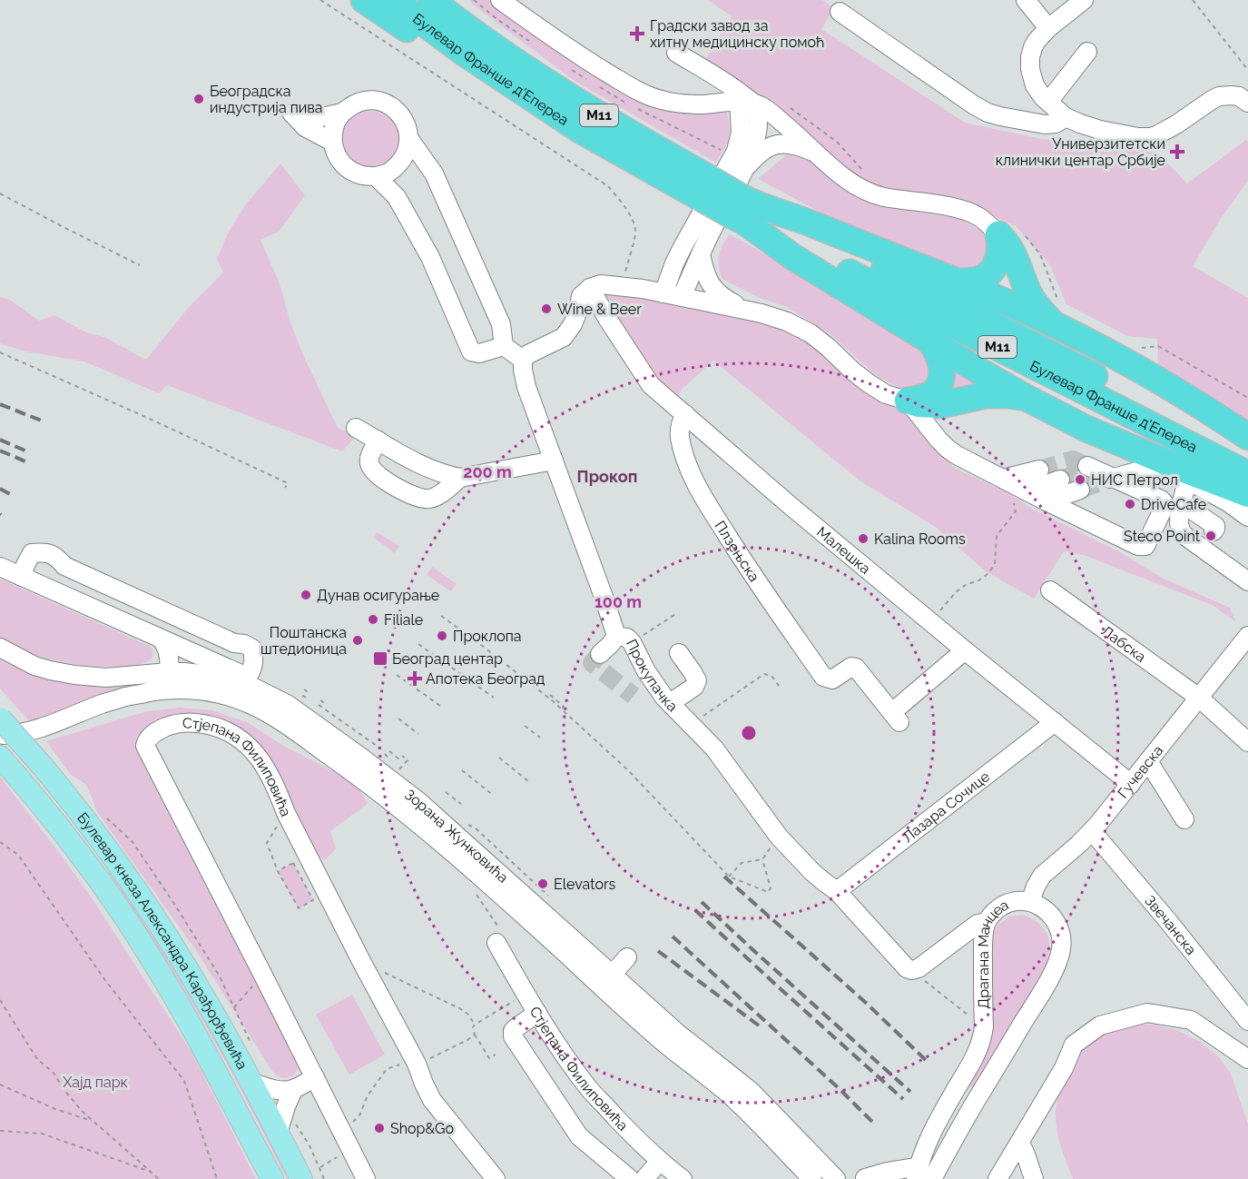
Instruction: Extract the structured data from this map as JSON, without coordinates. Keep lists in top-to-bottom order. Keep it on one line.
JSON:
{"streets":{"highway":["Булевар Франше д'Епереа","M11"],"main road":["Булевар кнеза Александра Карађорђевића"],"street":["Плзењска","Малешка","Лабска","Прокупачка","Гучевска","Стјепана Филиповића","Лазара Сочице","Зорана Жунковића","Звечанска","Драгана Манцеа"]},"crossings":[["Плзењска","Малешка"],["Малешка","Гучевска"],["Малешка","Лазара Сочице"],["Лабска","Гучевска"],["Прокупачка","Лазара Сочице"],["Гучевска","Звечанска"],["Гучевска","Драгана Манцеа"]],"districts":["Прокоп"],"parks":["Хајд парк"],"places":{"health":["Градски завод за хитну медицинску помоћ","Универзитетски клинички центар Србије","Апотека Београд"],"other":["Београдска индустрија пива","Wine & Beer","НИС Петрол","DriveCafe","Steco Point","Kalina Rooms","Дунав осигурање","Filiale","Проклопа","Поштанска штедионица","Elevators","Shop&Go"],"transit":["Београд центар"]},"rings":["200 m","100 m"]}
